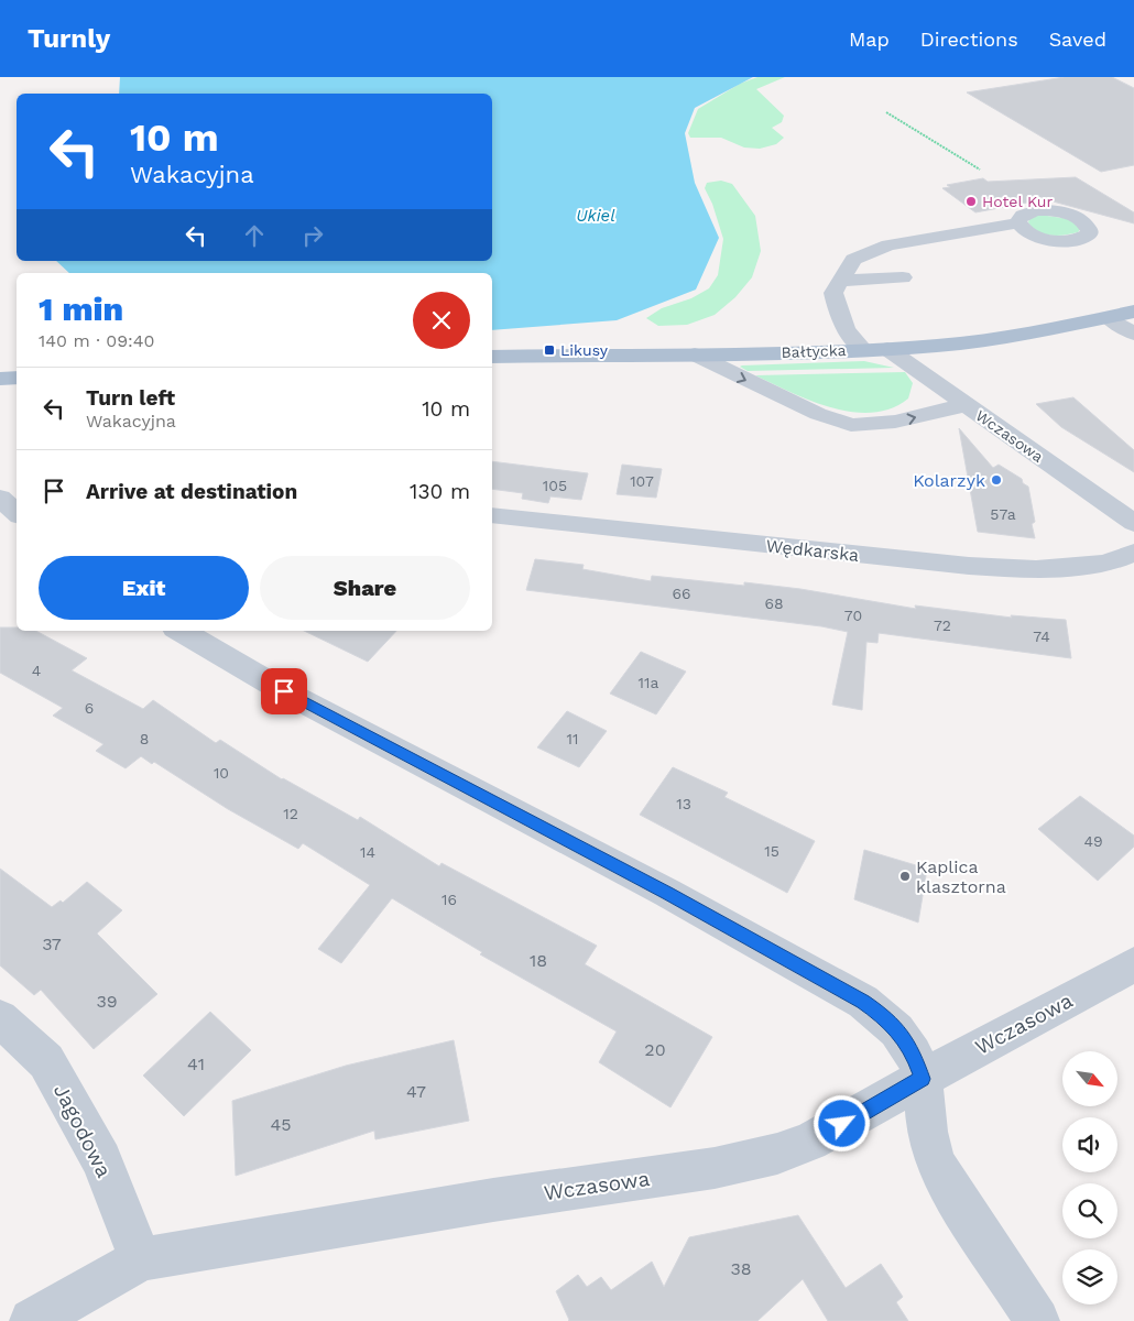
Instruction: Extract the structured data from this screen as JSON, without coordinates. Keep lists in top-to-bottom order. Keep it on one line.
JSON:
{"streets":{"main road":["Bałtycka"],"street":["Wczasowa","Wędkarska","Jagodowa"]},"crossings":[["Bałtycka","Wczasowa"],["Wczasowa","Jagodowa"]],"water":["Ukiel"],"places":{"other":["Hotel Kur","Kolarzyk","Kaplica klasztorna"],"transit":["Likusy"]},"house_numbers":["107","105","57a","66","68","70","72","74","4","11a","6","8","11","10","13","12","49","15","14","16","37","18","39","20","41","47","45","38"],"north":"bottom right","page":{"header":"Turnly","nav":["Map","Directions","Saved"],"turn":["10 m","Wakacyjna"],"heading":["1 min","140 m · 09:40"],"list":[{"name":"Turn left","note":"Wakacyjna","value":"10 m"},{"name":"Arrive at destination","value":"130 m"}],"buttons":["Exit","Share"]}}
